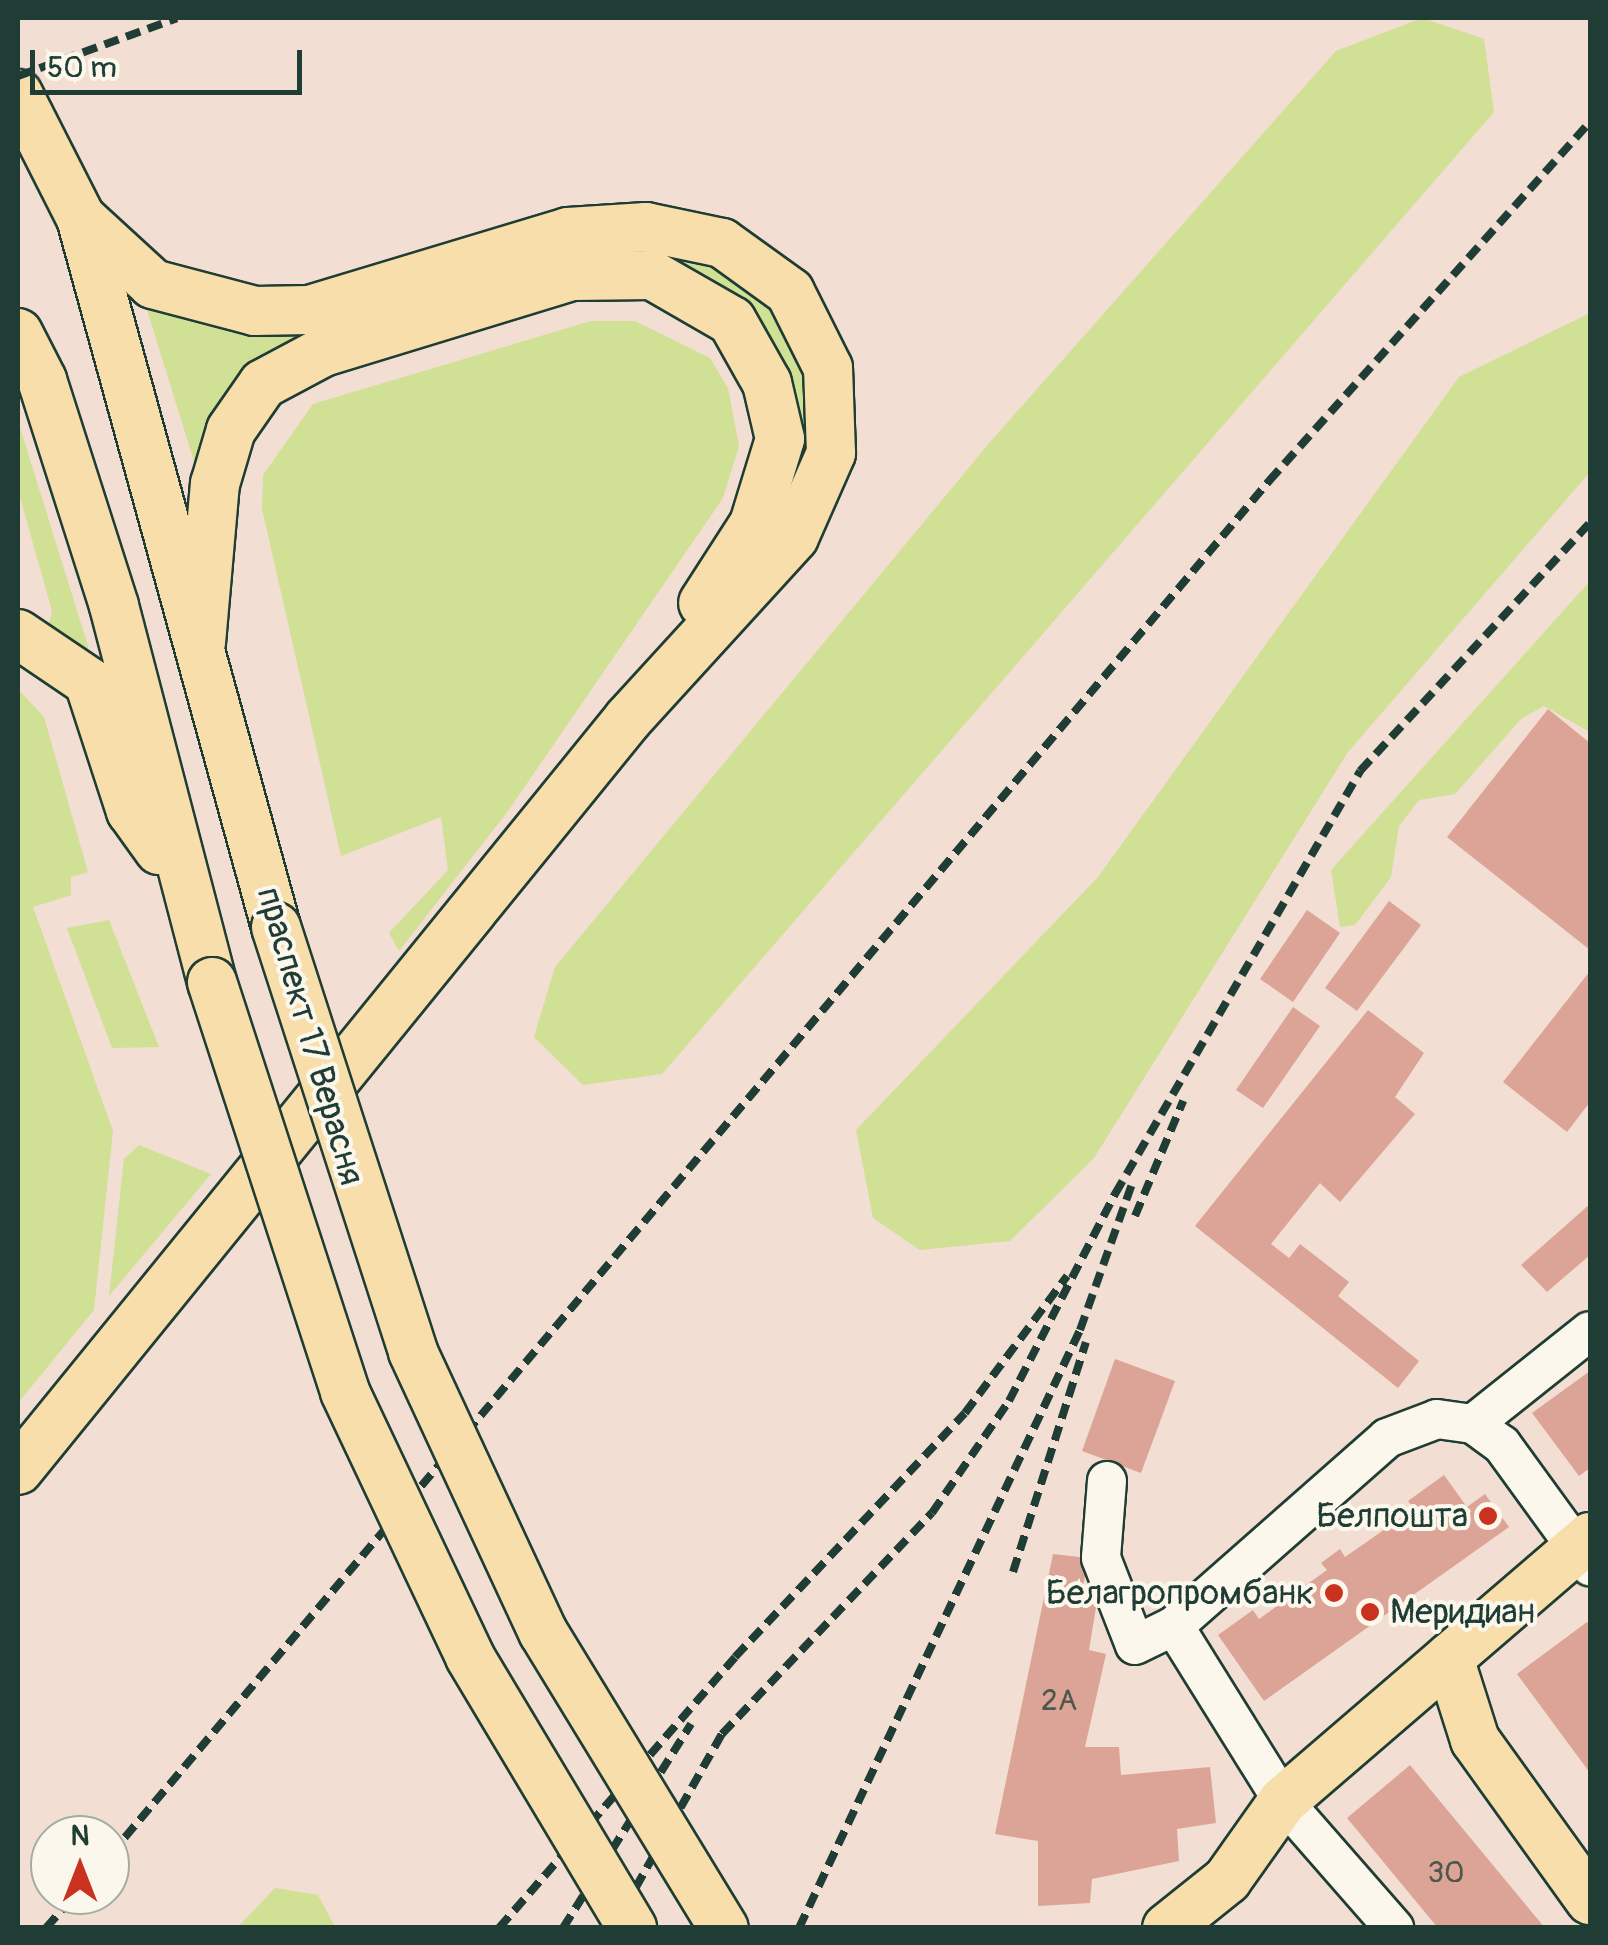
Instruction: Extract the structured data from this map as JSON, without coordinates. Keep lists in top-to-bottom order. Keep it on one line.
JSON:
{"streets":{"main road":["праспект 17 Верасня"]},"places":["Белпошта","Белагропромбанк","Меридиан"],"house_numbers":["2А","30"],"scale_bar":"50 m","north":"top"}
